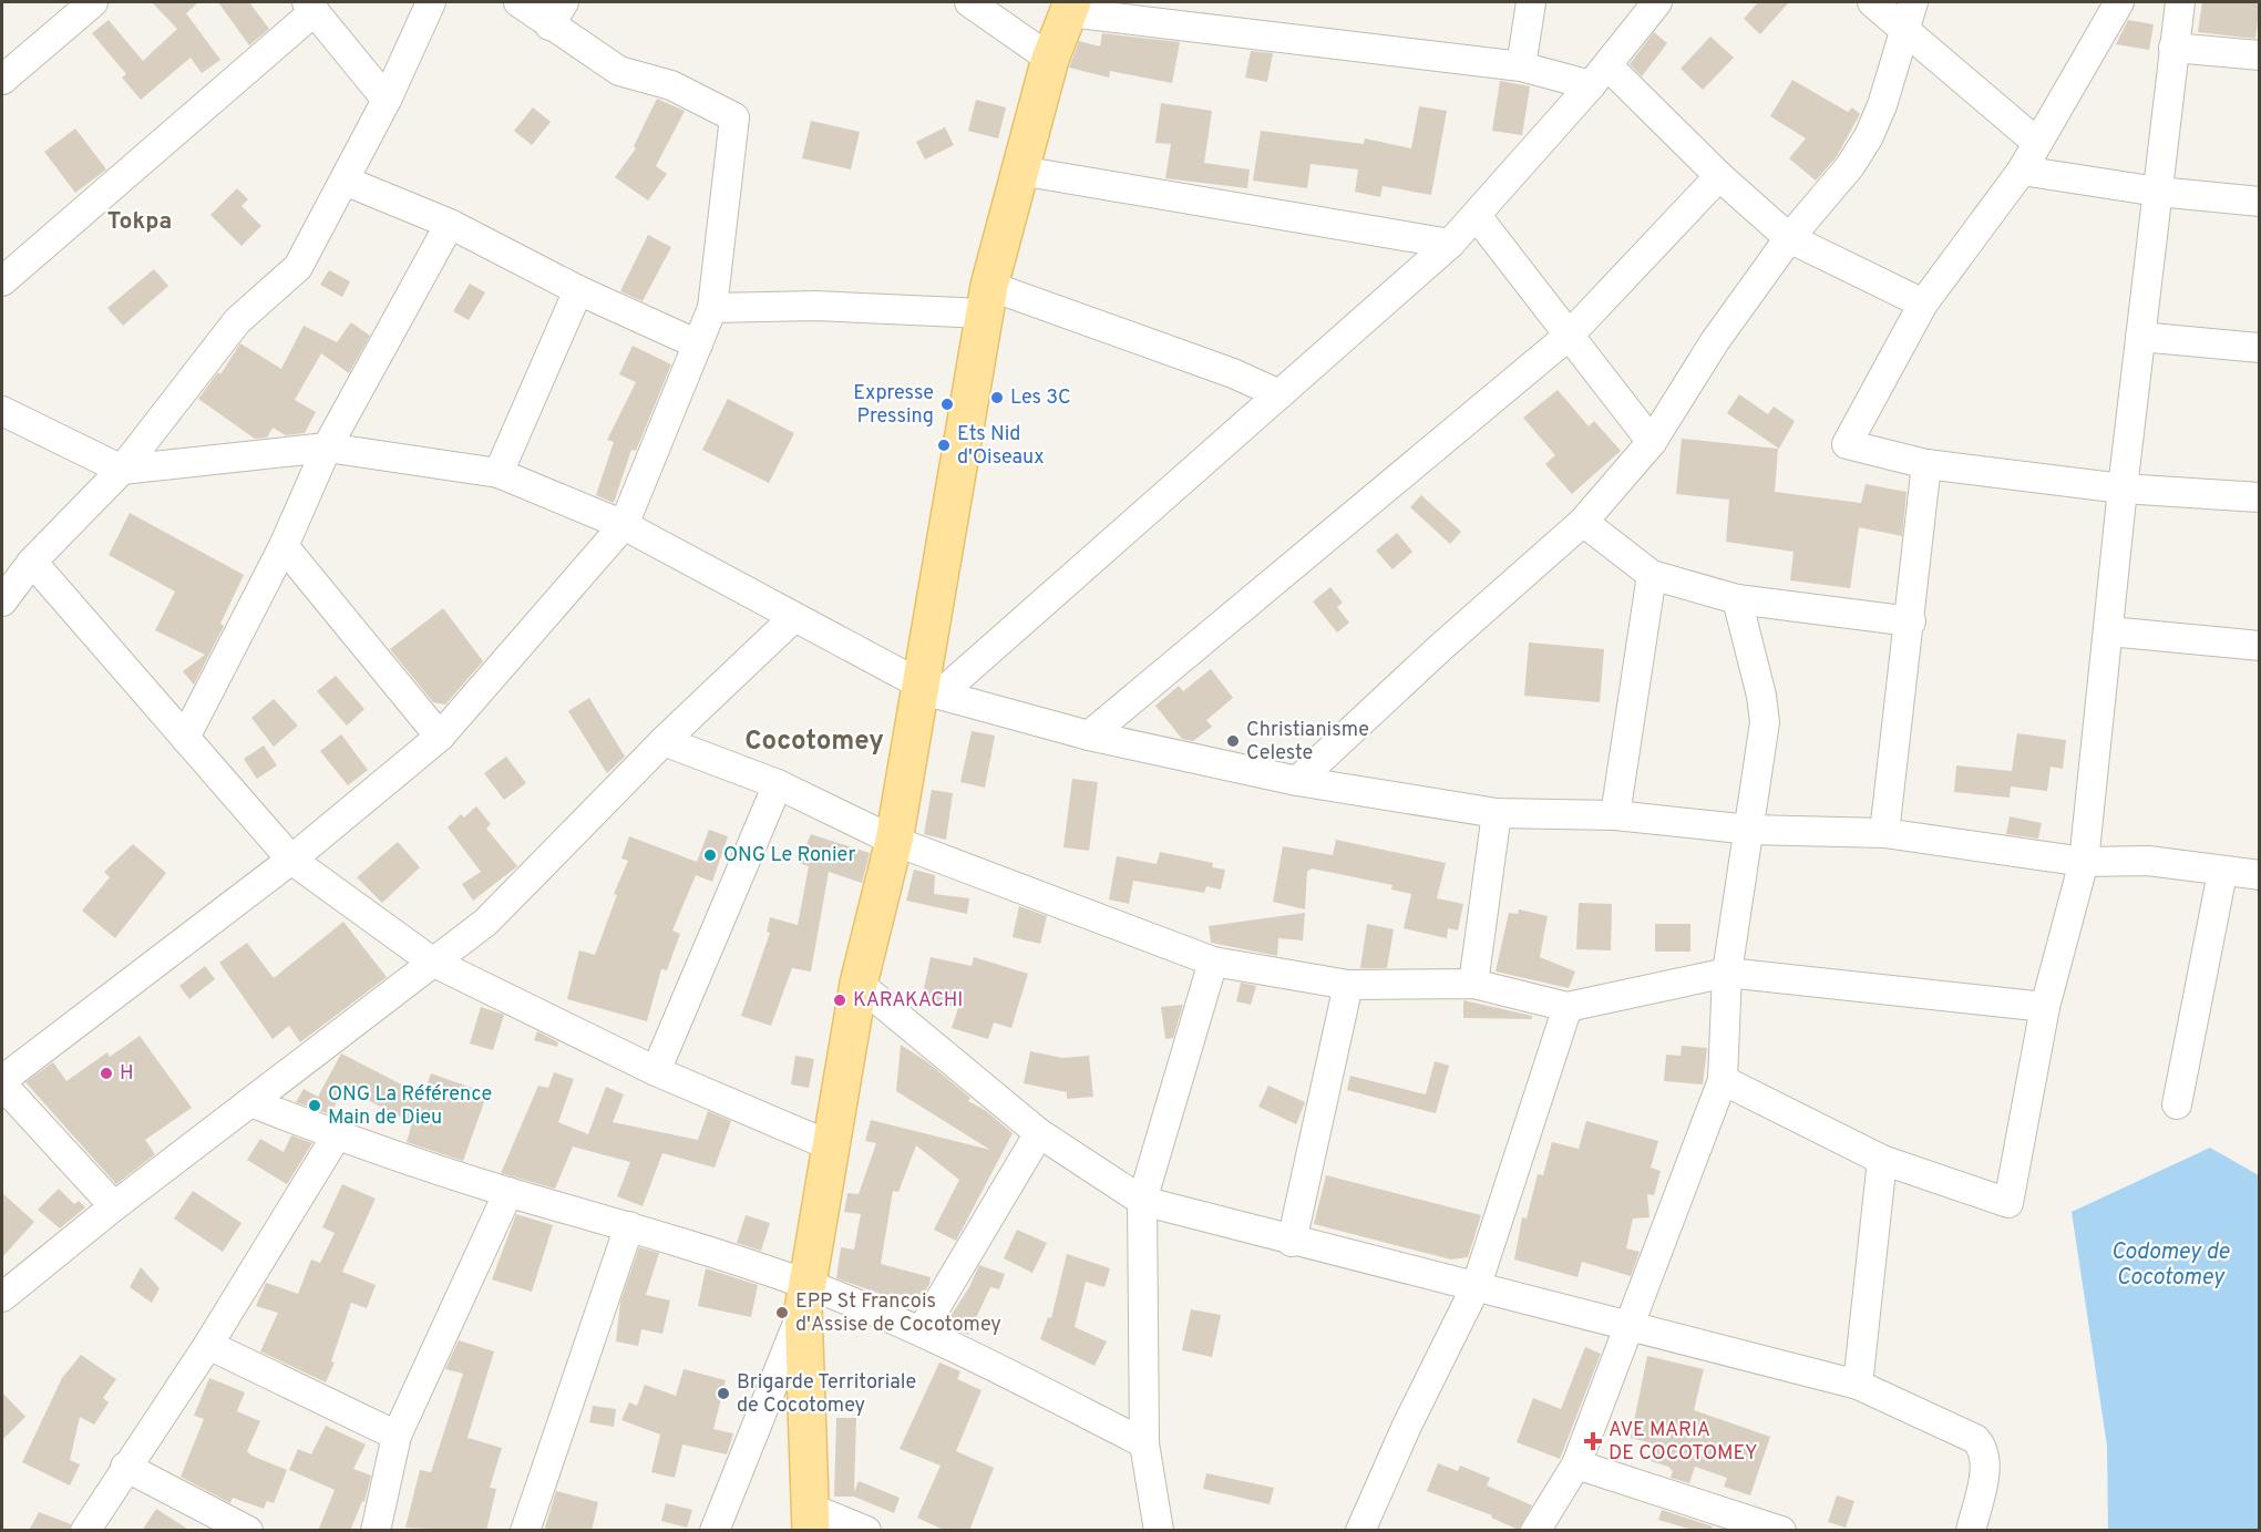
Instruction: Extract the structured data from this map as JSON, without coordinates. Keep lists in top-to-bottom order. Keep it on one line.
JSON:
{"districts":["Tokpa","Cocotomey"],"water":["Codomey de Cocotomey"],"places":{"other":["Les 3C","Expresse Pressing","Ets Nid d'Oiseaux","Christianisme Celeste","ONG Le Ronier","KARAKACHI","H","ONG La Référence Main de Dieu","EPP St Francois d'Assise de Cocotomey","Brigarde Territoriale de Cocotomey"],"health":["AVE MARIA DE COCOTOMEY"]}}
